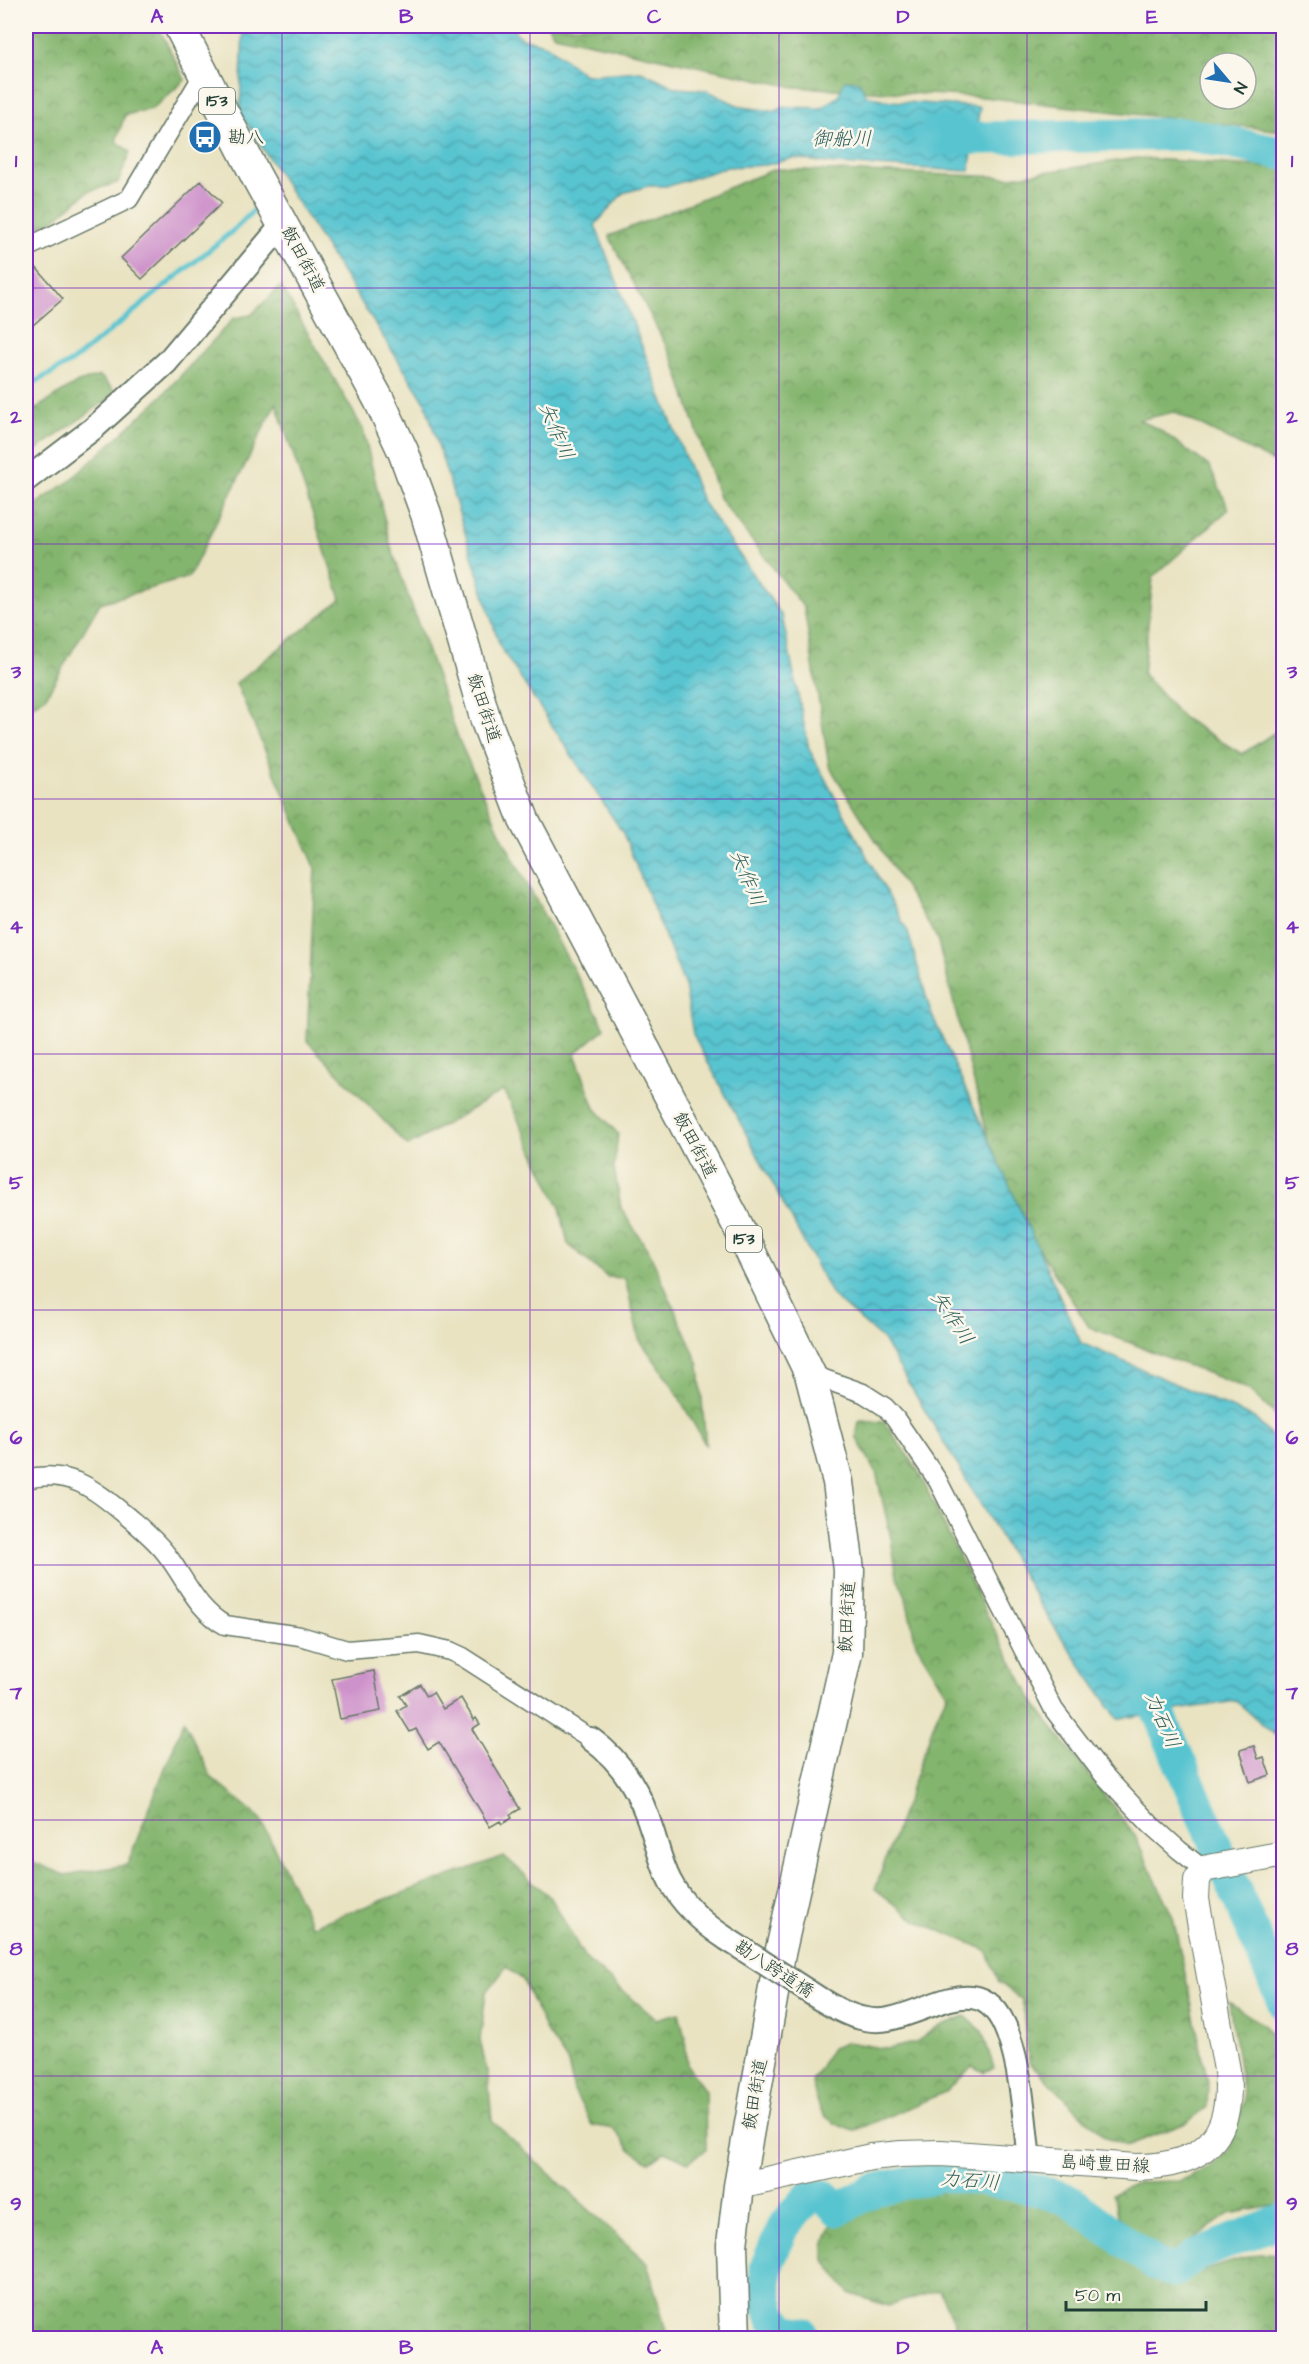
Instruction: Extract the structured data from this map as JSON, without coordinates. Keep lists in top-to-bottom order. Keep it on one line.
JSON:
{"streets":{"highway":["153","飯田街道"],"main road":["島崎豊田線"],"street":["勘八跨道橋"]},"crossings":[["飯田街道","島崎豊田線"],["勘八跨道橋","島崎豊田線"]],"water":["御船川","矢作川","力石川"],"places":{"bus stop":["勘八"]},"scale_bar":"50 m","north":"bottom right","grid":{"columns":["A","B","C","D","E"],"rows":["1","2","3","4","5","6","7","8","9"]}}
